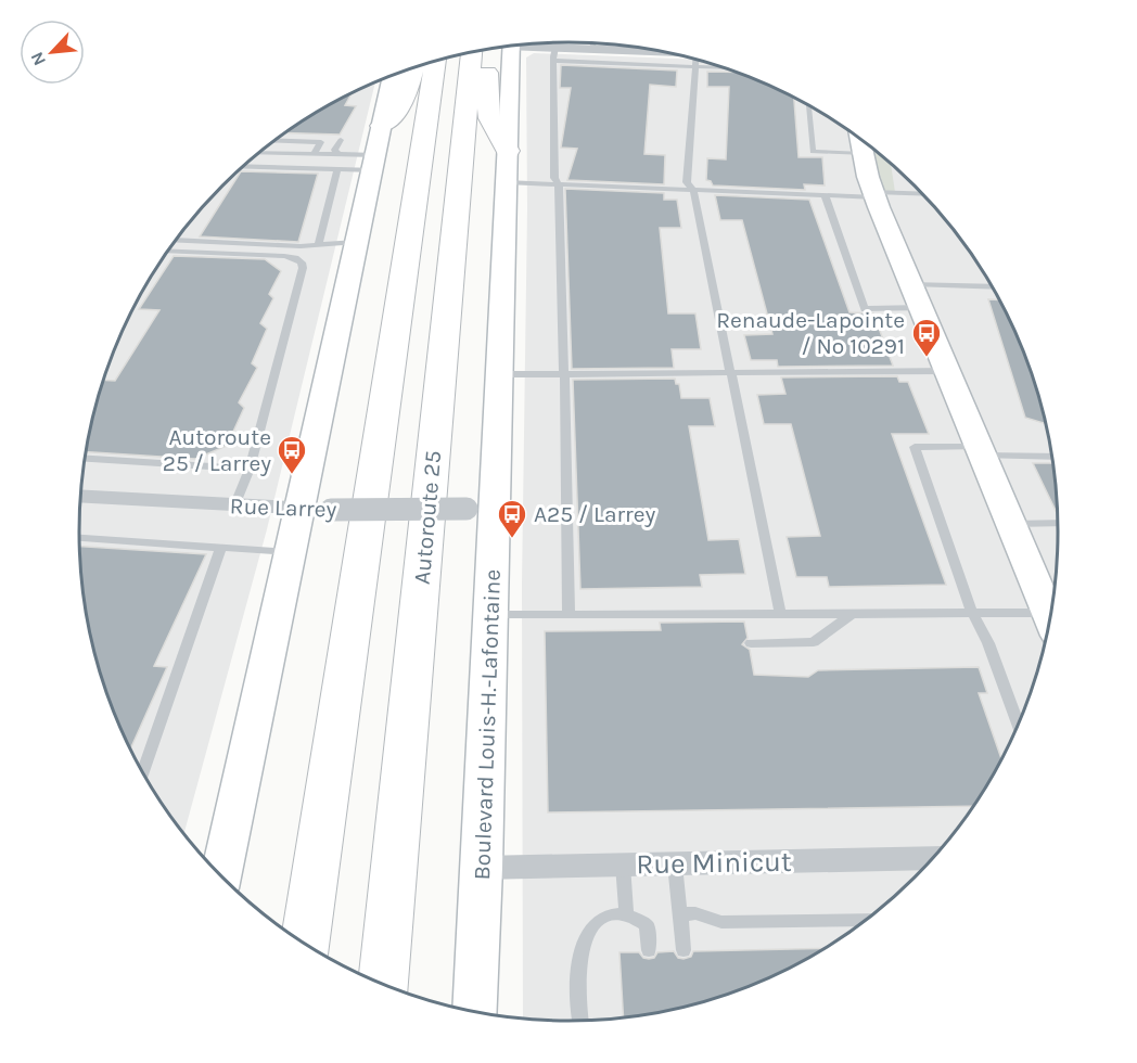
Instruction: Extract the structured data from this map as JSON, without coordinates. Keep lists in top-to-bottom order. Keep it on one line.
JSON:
{"streets":{"highway":["Autoroute 25"],"main road":["Boulevard Louis-H.-Lafontaine"],"street":["Rue Larrey","Rue Minicut"]},"crossings":[["Rue Larrey","Boulevard Louis-H.-Lafontaine"],["Boulevard Louis-H.-Lafontaine","Rue Minicut"]],"places":{"bus stop":["Renaude-Lapointe / No 10291","Autoroute 25 / Larrey","A25 / Larrey"]},"north":"bottom left"}
